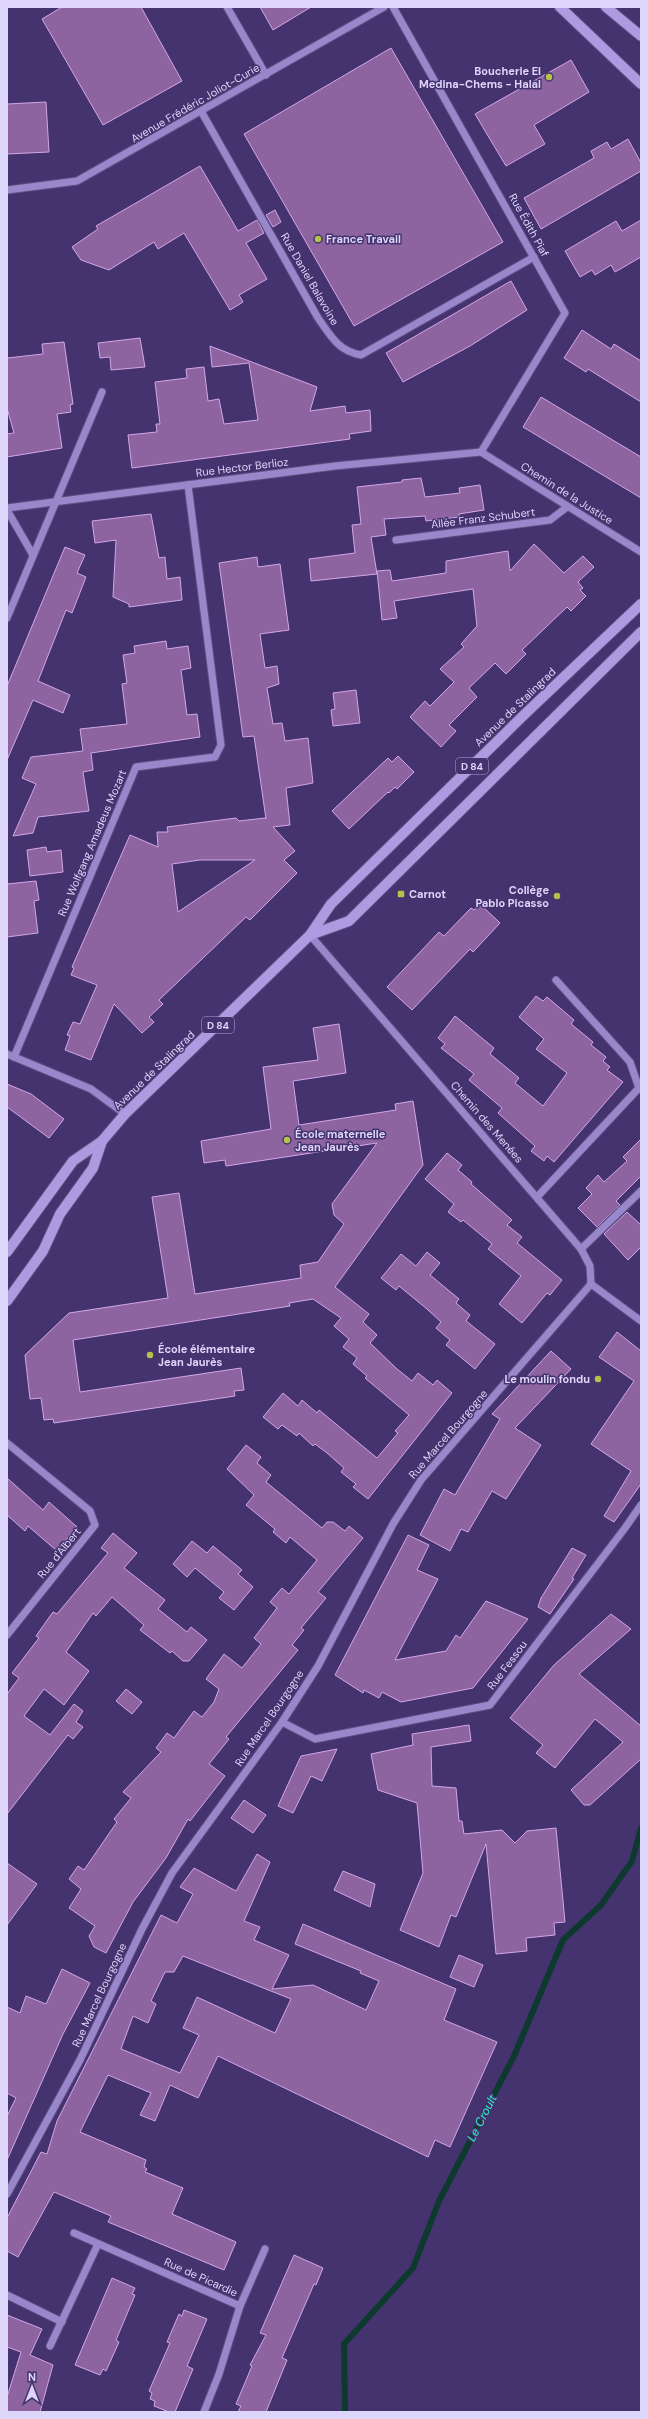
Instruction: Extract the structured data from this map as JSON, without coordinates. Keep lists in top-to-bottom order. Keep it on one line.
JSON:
{"streets":{"main road":["Avenue de Stalingrad","D 84"],"street":["Avenue Frédéric Joliot-Curie","Rue Édith Piaf","Rue Daniel Balavoine","Rue Hector Berlioz","Chemin de la Justice","Allée Franz Schubert","Rue Wolfgang Amadeus Mozart","Chemin des Menées","Rue Marcel Bourgogne","Rue d'Albert","Rue Fessou","Rue de Picardie"]},"crossings":[["Avenue Frédéric Joliot-Curie","Rue Daniel Balavoine"],["Rue Édith Piaf","Rue Daniel Balavoine"],["Rue Édith Piaf","Rue Hector Berlioz"],["Rue Édith Piaf","Chemin de la Justice"],["Rue Hector Berlioz","Chemin de la Justice"],["Rue Hector Berlioz","Rue Wolfgang Amadeus Mozart"],["Chemin de la Justice","Allée Franz Schubert"],["Avenue de Stalingrad","Chemin des Menées"],["Chemin des Menées","Rue Marcel Bourgogne"],["Rue Marcel Bourgogne","Rue Fessou"]],"water":["Le Croult"],"places":{"other":["Boucherie El Medina-Chems - Halal","France Travail","Collège Pablo Picasso","École maternelle Jean Jaurès","École élémentaire Jean Jaurès","Le moulin fondu"],"transit":["Carnot"]},"north":"top"}
